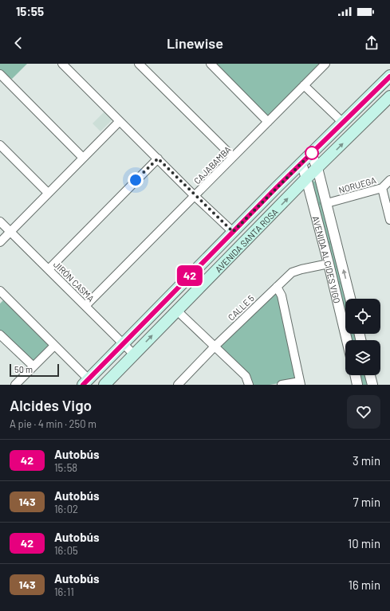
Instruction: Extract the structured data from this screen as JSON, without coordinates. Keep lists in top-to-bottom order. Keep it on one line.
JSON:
{"streets":{"main road":["AVENIDA SANTA ROSA"],"street":["CAJABAMBA","NORUEGA","AVENIDA ALCIDES VIGO","JIRÓN CASMA","CALLE 5"]},"crossings":[["CAJABAMBA","JIRÓN CASMA"],["NORUEGA","AVENIDA ALCIDES VIGO"],["AVENIDA SANTA ROSA","AVENIDA ALCIDES VIGO"],["AVENIDA SANTA ROSA","JIRÓN CASMA"],["AVENIDA ALCIDES VIGO","CALLE 5"]],"lines":["bus line 42"],"scale_bar":"50 m","page":{"status":"15:55","header":"Linewise","on_map":"42","scale":"50 m","heading":["Alcides Vigo","A pie · 4 min · 250 m"],"list":[{"mark":"42","name":"Autobús","note":"15:58","value":"3 min"},{"mark":"143","name":"Autobús","note":"16:02","value":"7 min"},{"mark":"42","name":"Autobús","note":"16:05","value":"10 min"},{"mark":"143","name":"Autobús","note":"16:11","value":"16 min"}]}}
